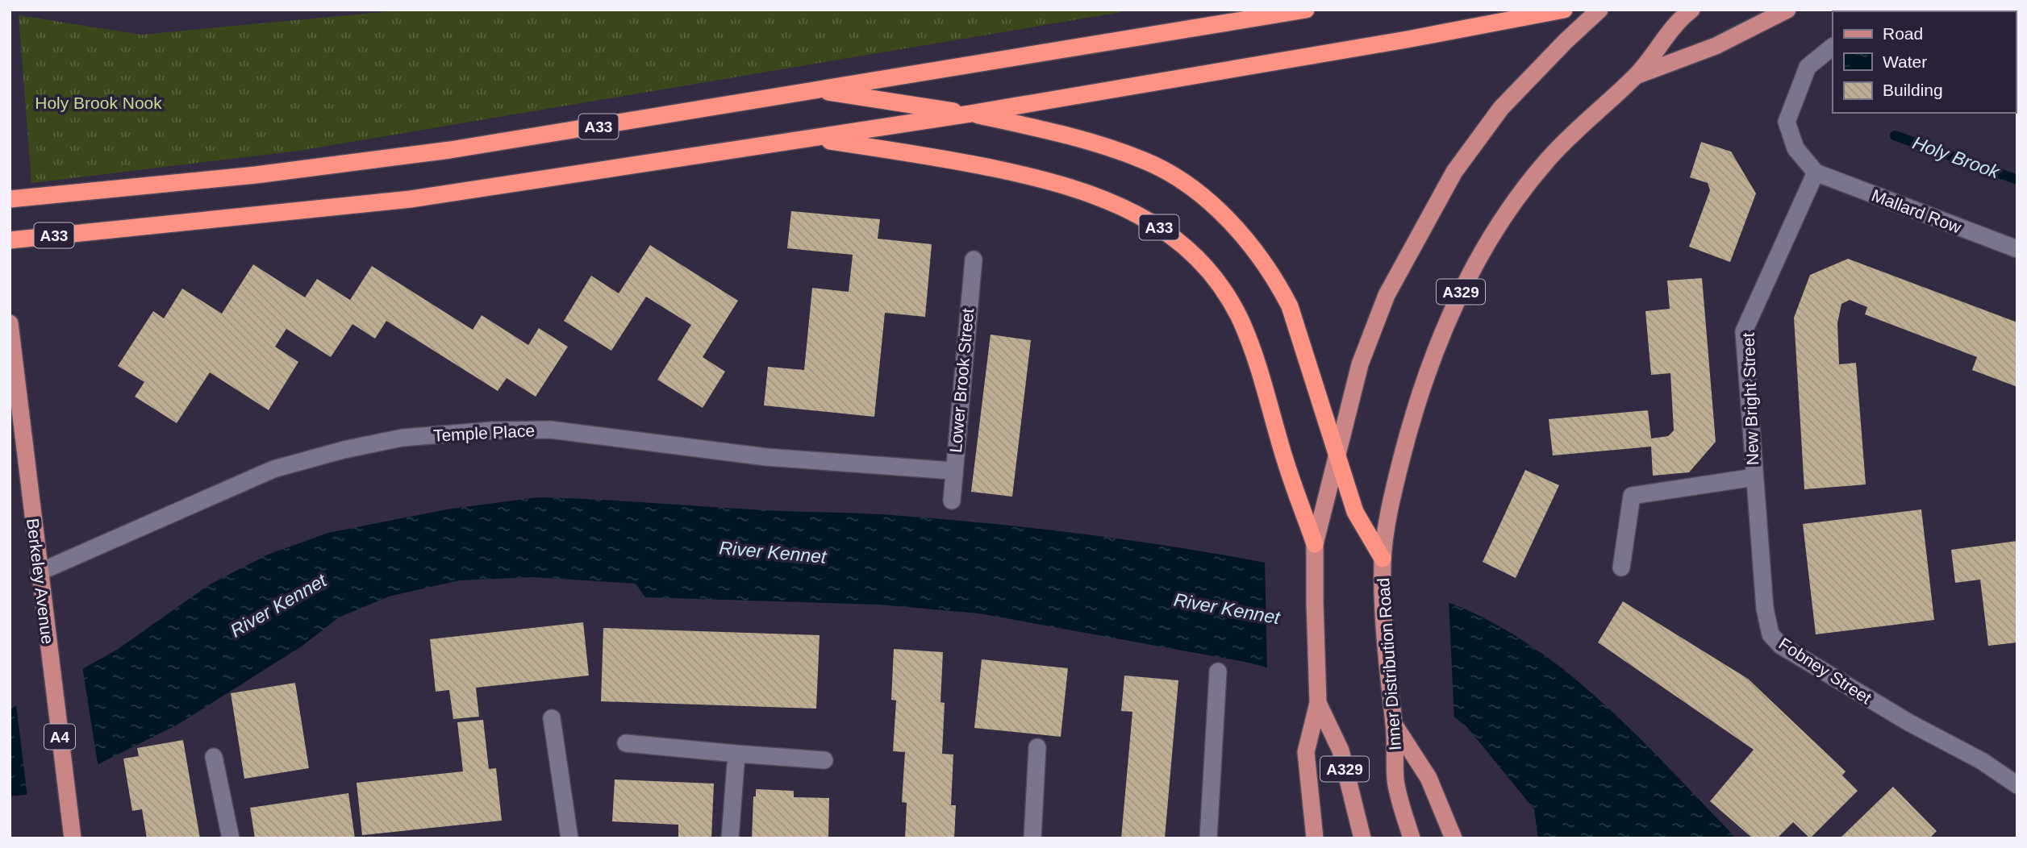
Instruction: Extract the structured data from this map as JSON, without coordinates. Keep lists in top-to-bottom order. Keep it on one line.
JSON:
{"streets":{"highway":["A33"],"main road":["A329","Berkeley Avenue","Inner Distribution Road","A4"],"street":["Mallard Row","Lower Brook Street","New Bright Street","Temple Place","Fobney Street"]},"crossings":[["A33","A329"],["A33","Inner Distribution Road"],["Mallard Row","New Bright Street"],["A329","Inner Distribution Road"],["Lower Brook Street","Temple Place"],["New Bright Street","Fobney Street"],["Temple Place","Berkeley Avenue"]],"water":["Holy Brook","River Kennet"],"parks":["Holy Brook Nook"],"legend":["Road","Water","Building"]}
